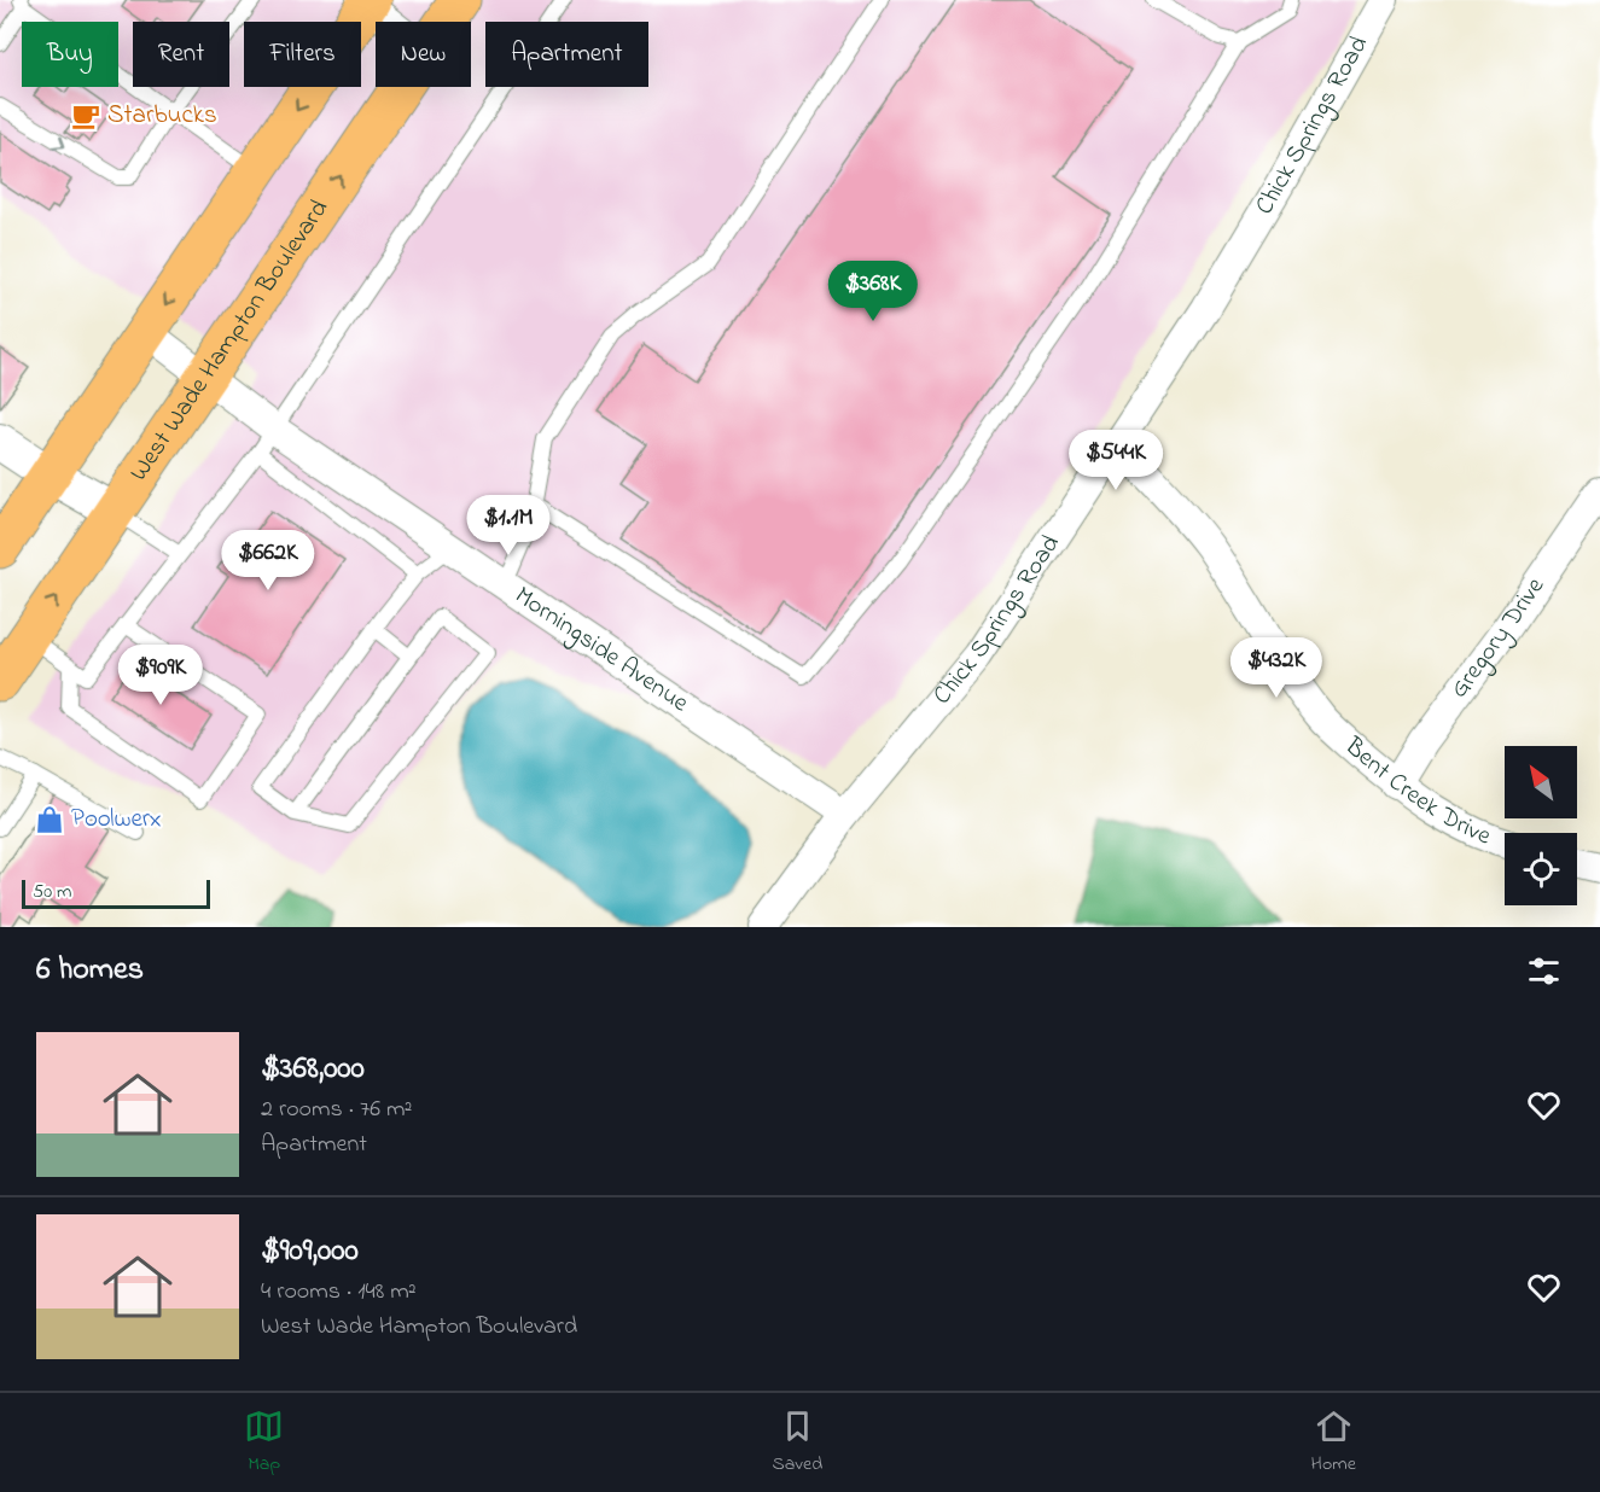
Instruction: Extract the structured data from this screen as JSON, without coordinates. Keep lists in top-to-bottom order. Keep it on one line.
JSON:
{"streets":{"main road":["West Wade Hampton Boulevard"],"street":["Chick Springs Road","Gregory Drive","Morningside Avenue","Bent Creek Drive"]},"crossings":[["Chick Springs Road","Morningside Avenue"],["Chick Springs Road","Bent Creek Drive"],["West Wade Hampton Boulevard","Morningside Avenue"],["Gregory Drive","Bent Creek Drive"]],"places":{"cafe":["Starbucks"],"shop":["Poolwerx"]},"scale_bar":"50 m","north":"top left","page":{"chip":["Buy","Rent","Filters","New","Apartment"],"price":["$368K","$544K","$1.1M","$662K","$432K","$909K"],"scale":"50 m","heading":"6 homes","list":[{"name":"$368,000","note":"2 rooms · 76 m² · Apartment"},{"name":"$909,000","note":"4 rooms · 148 m² · West Wade Hampton Boulevard"}],"tabs":["Map","Saved","Home"]}}
